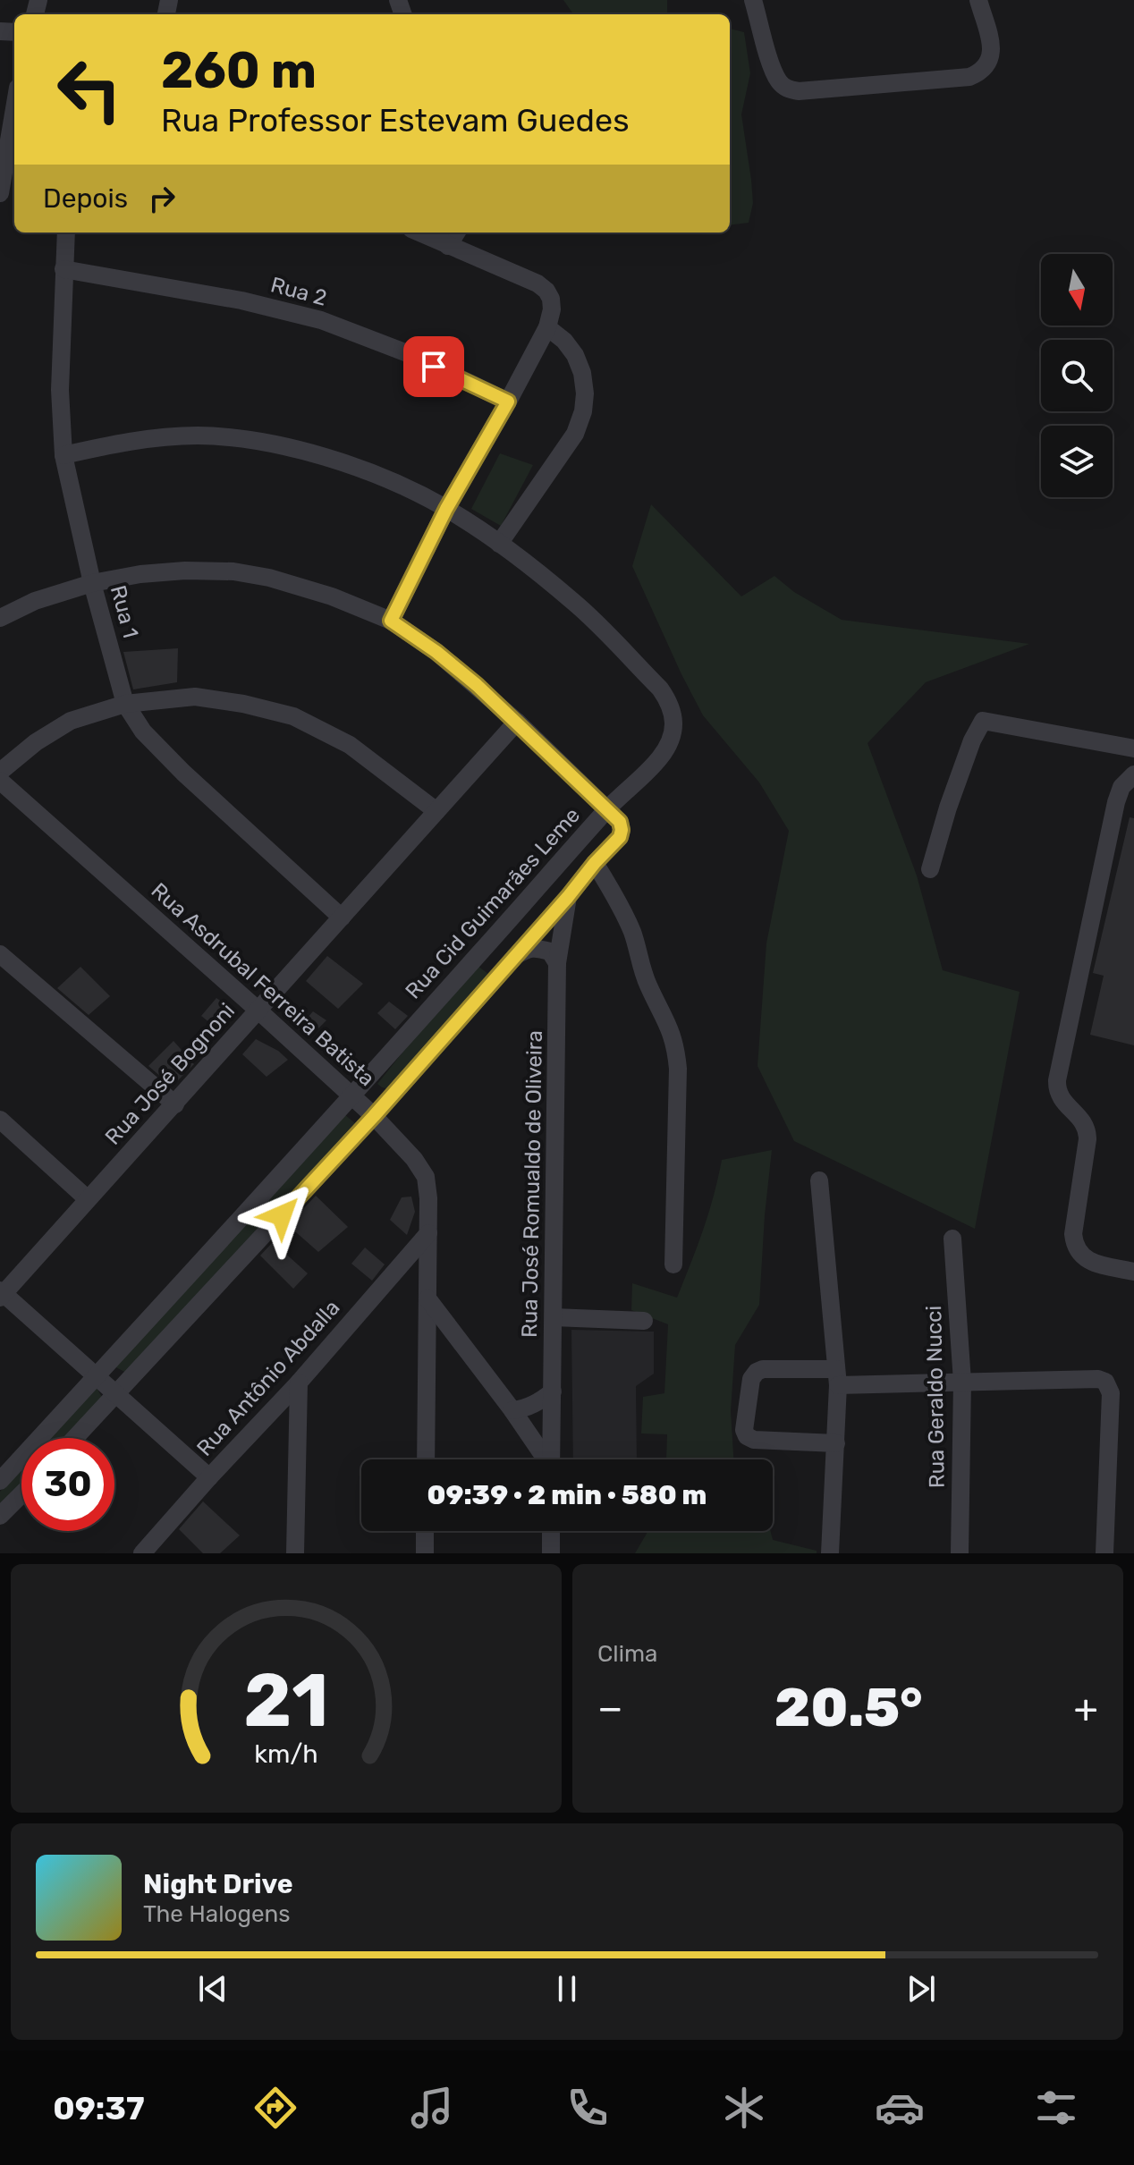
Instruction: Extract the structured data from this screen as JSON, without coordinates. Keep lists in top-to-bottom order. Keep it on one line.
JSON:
{"streets":{"street":["Rua 2","Rua 1","Rua Cid Guimarães Leme","Rua Asdrubal Ferreira Batista","Rua José Bognoni","Rua José Romualdo de Oliveira","Rua Antônio Abdalla","Rua Geraldo Nucci"]},"crossings":[["Rua 2","Rua 1"],["Rua 1","Rua Cid Guimarães Leme"],["Rua 1","Rua José Bognoni"],["Rua Cid Guimarães Leme","Rua Asdrubal Ferreira Batista"],["Rua Asdrubal Ferreira Batista","Rua José Bognoni"],["Rua Asdrubal Ferreira Batista","Rua Antônio Abdalla"]],"north":"bottom","page":{"turn":["260 m","Rua Professor Estevam Guedes"],"then":"Depois","limit":"30","trip":"09:39 · 2 min · 580 m","tile":"Clima","heat":["−","20.5°","+"],"song":["Night Drive","The Halogens"],"tabs":"09:37","gauge":["21","km/h"]}}
